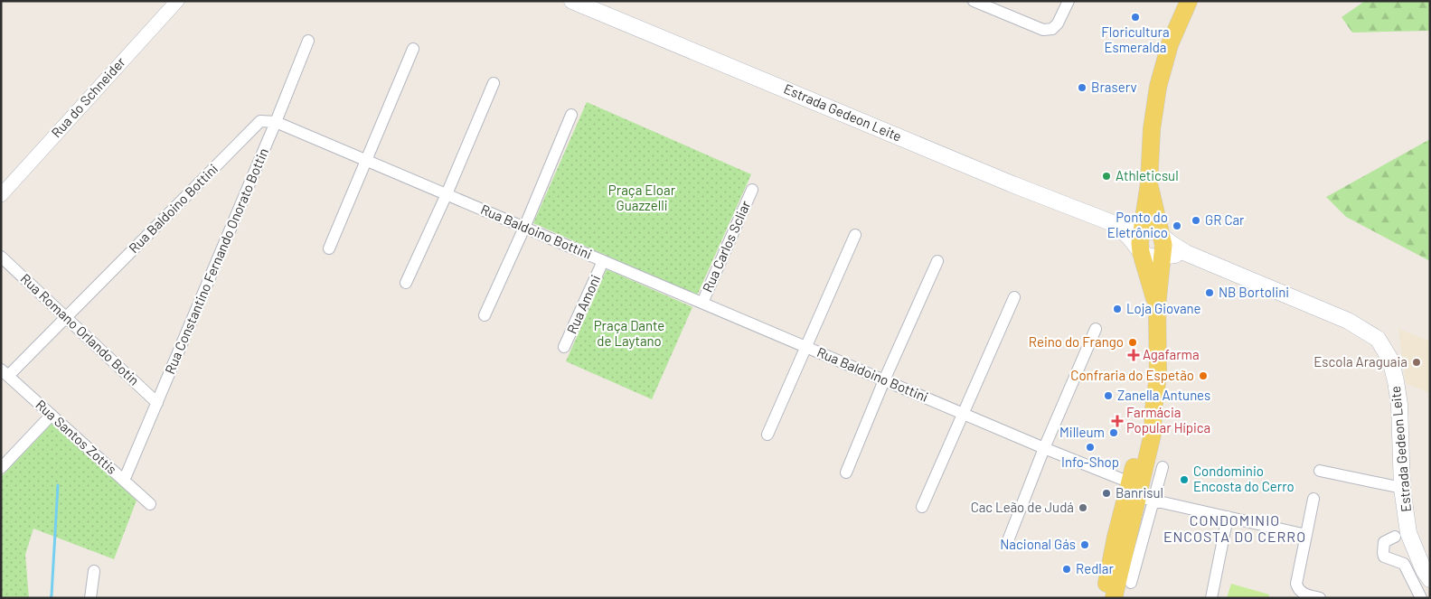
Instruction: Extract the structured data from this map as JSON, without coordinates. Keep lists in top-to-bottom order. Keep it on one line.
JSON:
{"streets":{"main road":["Estrada Gedeon Leite"],"street":["Rua do Schneider","Rua Baldoino Bottini","Rua Carlos Scliar","Rua Constantino Fernando Onorato Bottin","Rua Amoni","Rua Romano Orlando Botin","Rua Santos Zottis"]},"crossings":[["Rua Baldoino Bottini","Rua Carlos Scliar"],["Rua Baldoino Bottini","Rua Constantino Fernando Onorato Bottin"],["Rua Baldoino Bottini","Rua Amoni"],["Rua Baldoino Bottini","Rua Romano Orlando Botin"],["Rua Baldoino Bottini","Rua Santos Zottis"],["Rua Constantino Fernando Onorato Bottin","Rua Romano Orlando Botin"],["Rua Constantino Fernando Onorato Bottin","Rua Santos Zottis"]],"districts":["CONDOMINIO ENCOSTA DO CERRO"],"parks":["Praça Eloar Guazzelli","Praça Dante de Laytano"],"places":{"other":["Floricultura Esmeralda","Braserv","Athleticsul","GR Car","Ponto do Eletrônico","NB Bortolini","Loja Giovane","Reino do Frango","Escola Araguaia","Confraria do Espetão","Zanella Antunes","Milleum","Info-Shop","Condominio Encosta do Cerro","Banrisul","Cac Leão de Judá","Nacional Gás","Redlar"],"health":["Agafarma","Farmácia Popular Hípica"]}}
